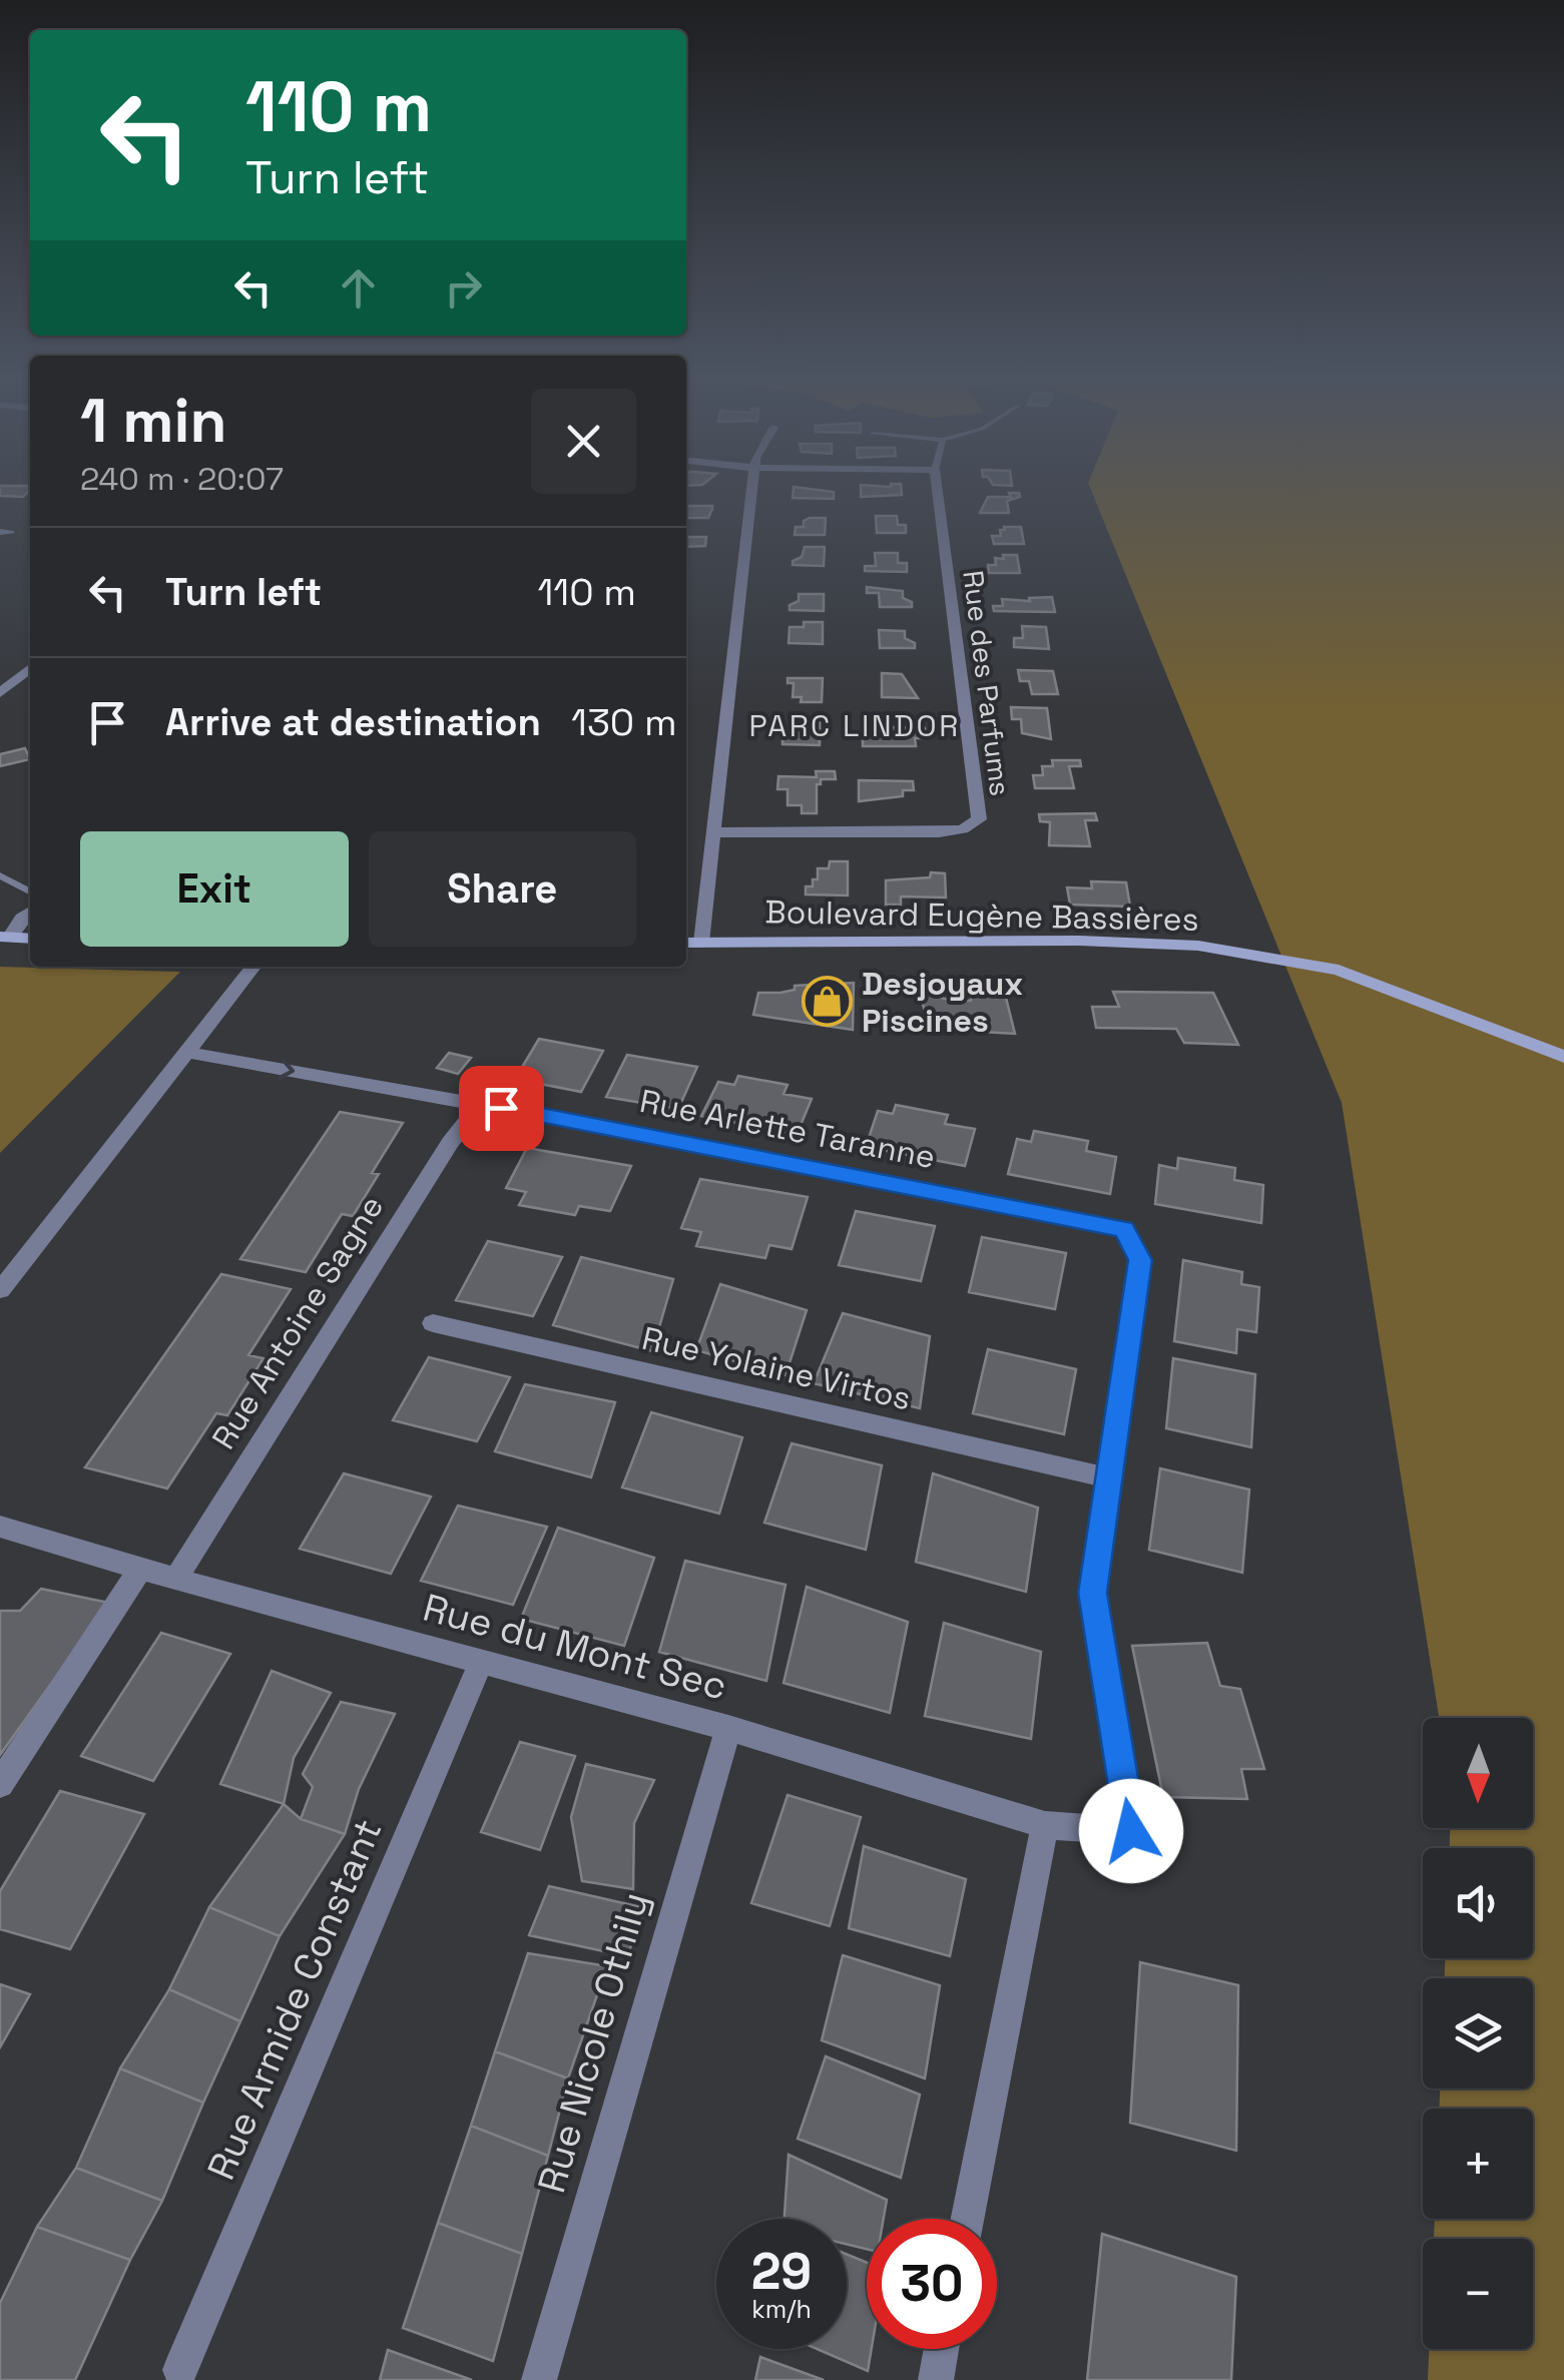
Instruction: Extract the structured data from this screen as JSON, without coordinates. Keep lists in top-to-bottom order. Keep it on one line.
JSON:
{"streets":{"street":["Rue des Parfums","Boulevard Eugène Bassières","Rue Arlette Taranne","Rue Antoine Sagne","Rue Yolaine Virtos","Rue du Mont Sec","Rue Armide Constant","Rue Nicole Othily"]},"crossings":[["Rue Arlette Taranne","Rue Antoine Sagne"],["Rue Arlette Taranne","Rue Yolaine Virtos"],["Rue Arlette Taranne","Rue du Mont Sec"],["Rue Antoine Sagne","Rue du Mont Sec"],["Rue du Mont Sec","Rue Armide Constant"],["Rue du Mont Sec","Rue Nicole Othily"]],"districts":["PARC LINDOR"],"places":{"shop":["Desjoyaux Piscines"]},"north":"bottom","page":{"turn":["110 m","Turn left"],"heading":["1 min","240 m · 20:07"],"list":[{"name":"Turn left","value":"110 m"},{"name":"Arrive at destination","value":"130 m"}],"buttons":["Exit","Share"],"map_buttons":["+","−"],"speed":"29 km/h","limit":"30"}}
